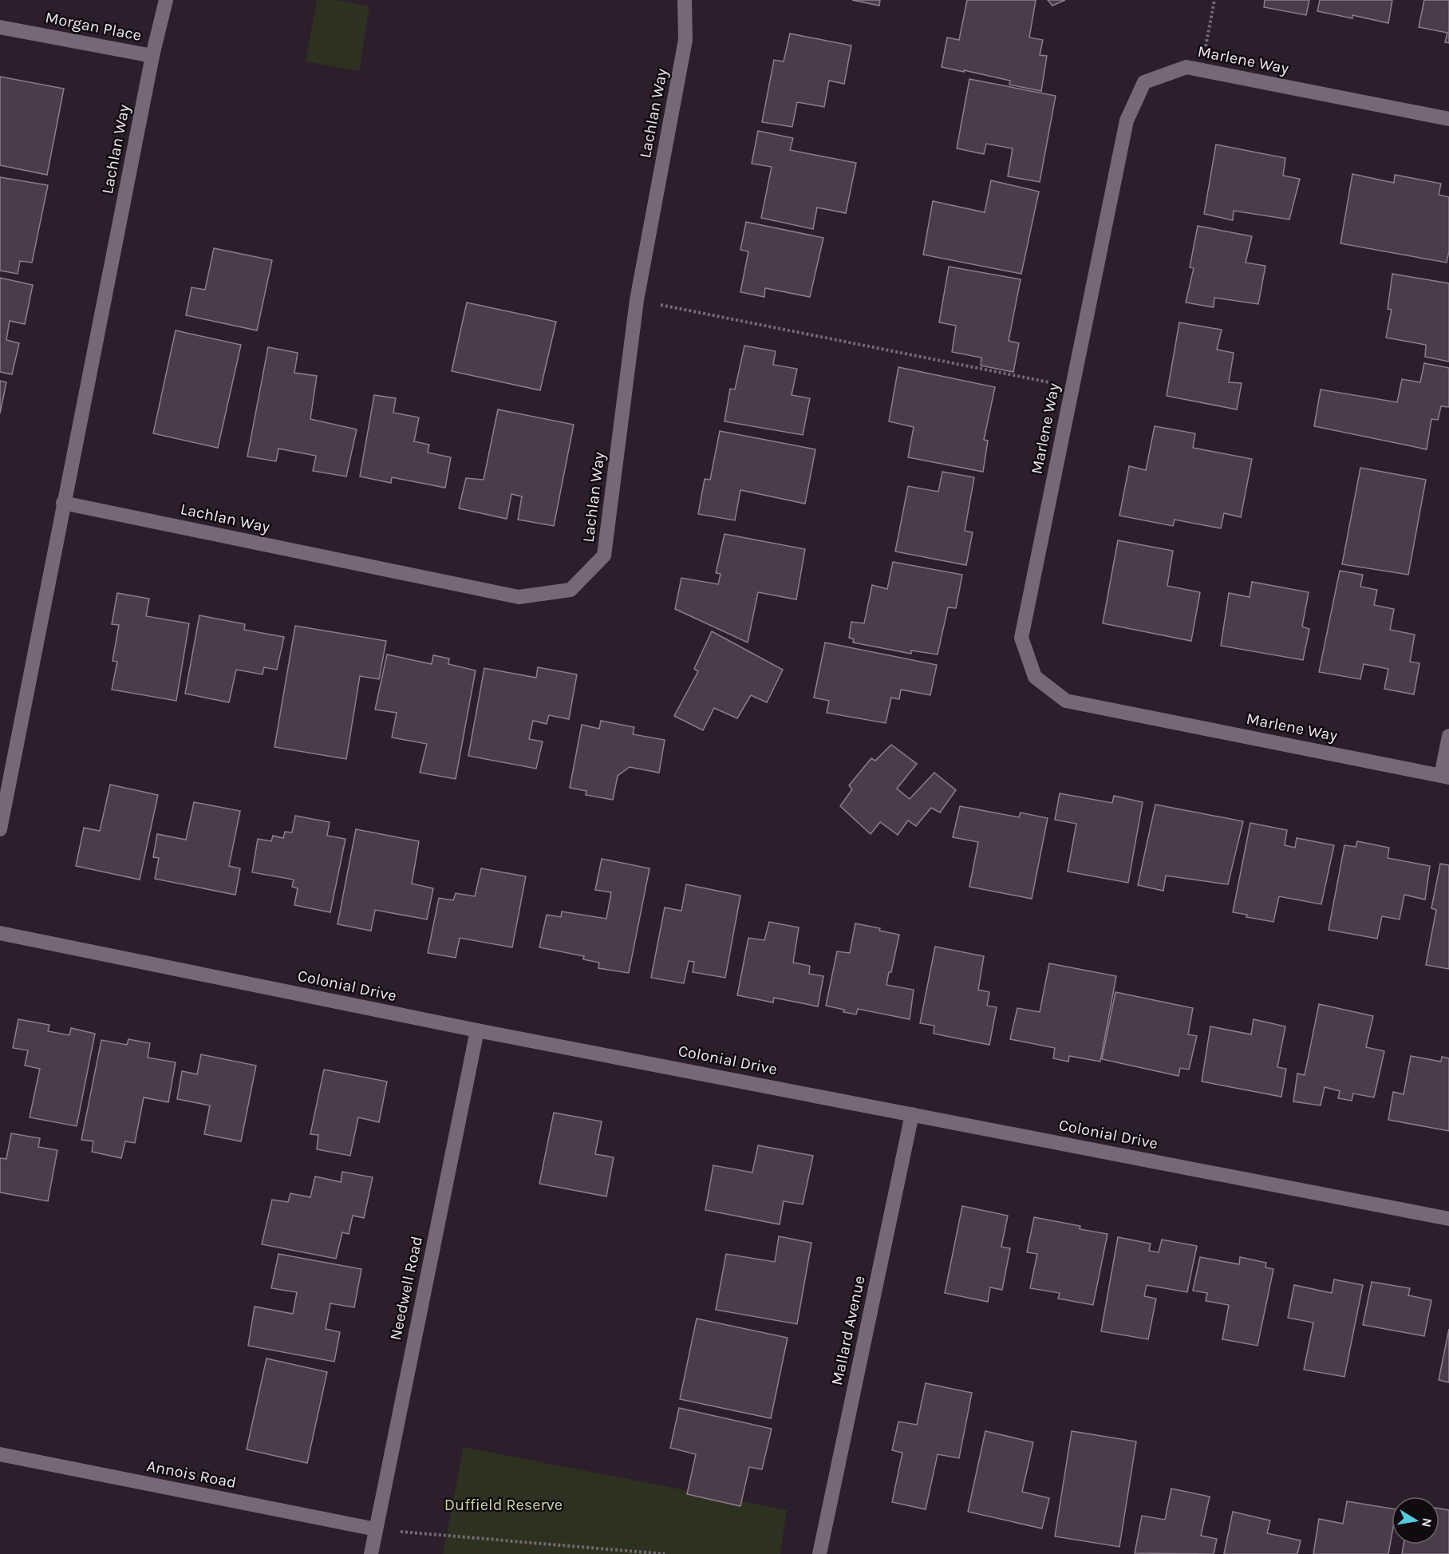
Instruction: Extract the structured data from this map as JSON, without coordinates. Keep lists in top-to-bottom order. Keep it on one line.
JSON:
{"streets":{"street":["Morgan Place","Marlene Way","Lachlan Way","Colonial Drive","Needwell Road","Mallard Avenue","Annois Road"]},"crossings":[["Morgan Place","Lachlan Way"],["Colonial Drive","Needwell Road"],["Colonial Drive","Mallard Avenue"],["Needwell Road","Annois Road"]],"parks":["Duffield Reserve"],"north":"right"}
